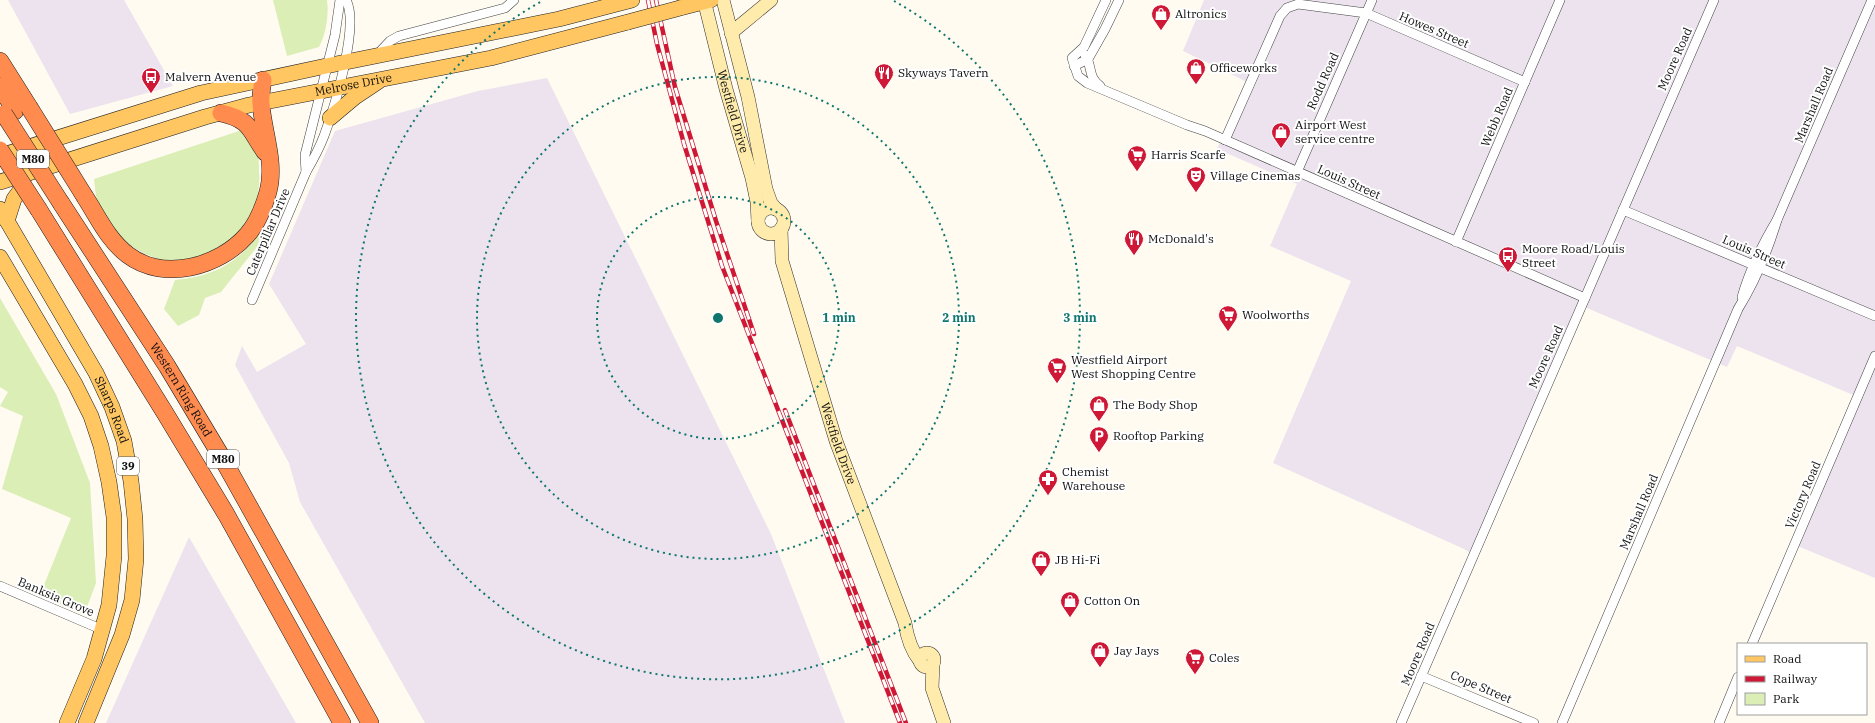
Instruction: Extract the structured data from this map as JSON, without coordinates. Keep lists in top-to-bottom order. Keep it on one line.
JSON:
{"streets":{"highway":["M80","Western Ring Road"],"main road":["Melrose Drive","Westfield Drive","Sharps Road","39"],"street":["Howes Street","Moore Road","Rodd Road","Marshall Road","Webb Road","Louis Street","Caterpillar Drive","Victory Road","Banksia Grove","Cope Street"]},"crossings":[["Howes Street","Rodd Road"],["Howes Street","Webb Road"],["Howes Street","Louis Street"],["Moore Road","Louis Street"],["Moore Road","Cope Street"],["Rodd Road","Louis Street"],["Melrose Drive","Westfield Drive"],["Melrose Drive","Caterpillar Drive"],["Marshall Road","Louis Street"],["Webb Road","Louis Street"],["Sharps Road","Banksia Grove"]],"places":{"shop":["Altronics","Officeworks","Airport West service centre","The Body Shop","JB Hi-Fi","Cotton On","Jay Jays"],"restaurant":["Skyways Tavern","McDonald's"],"bus stop":["Malvern Avenue","Moore Road/Louis Street"],"supermarket":["Harris Scarfe","Woolworths","Westfield Airport West Shopping Centre","Coles"],"theatre":["Village Cinemas"],"parking":["Rooftop Parking"],"pharmacy":["Chemist Warehouse"]},"legend":["Road","Railway","Park"],"rings":["1 min","2 min","3 min"]}
